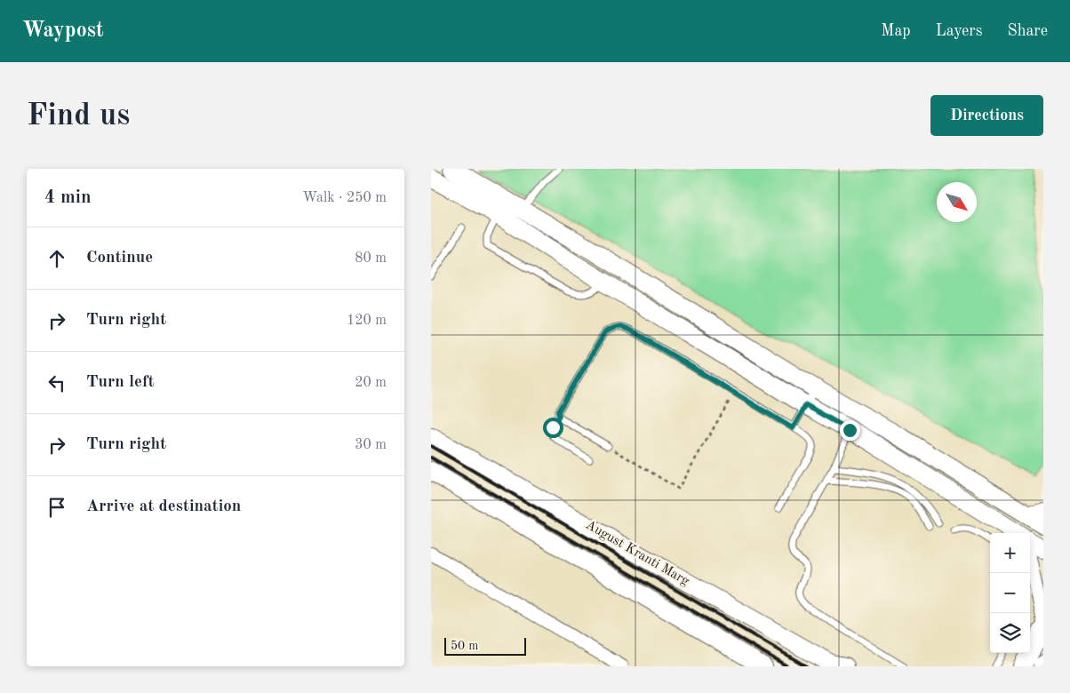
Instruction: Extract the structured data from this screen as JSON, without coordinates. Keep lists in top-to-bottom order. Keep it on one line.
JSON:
{"streets":{"street":["August Kranti Marg"]},"scale_bar":"50 m","north":"bottom right","page":{"header":"Waypost","nav":["Map","Layers","Share"],"buttons":"Directions","title":"Find us","heading":["4 min","Walk · 250 m"],"list":[["Continue","80 m"],["Turn right","120 m"],["Turn left","20 m"],["Turn right","30 m"],"Arrive at destination"],"map_buttons":["+","−"],"scale":"50 m"}}
